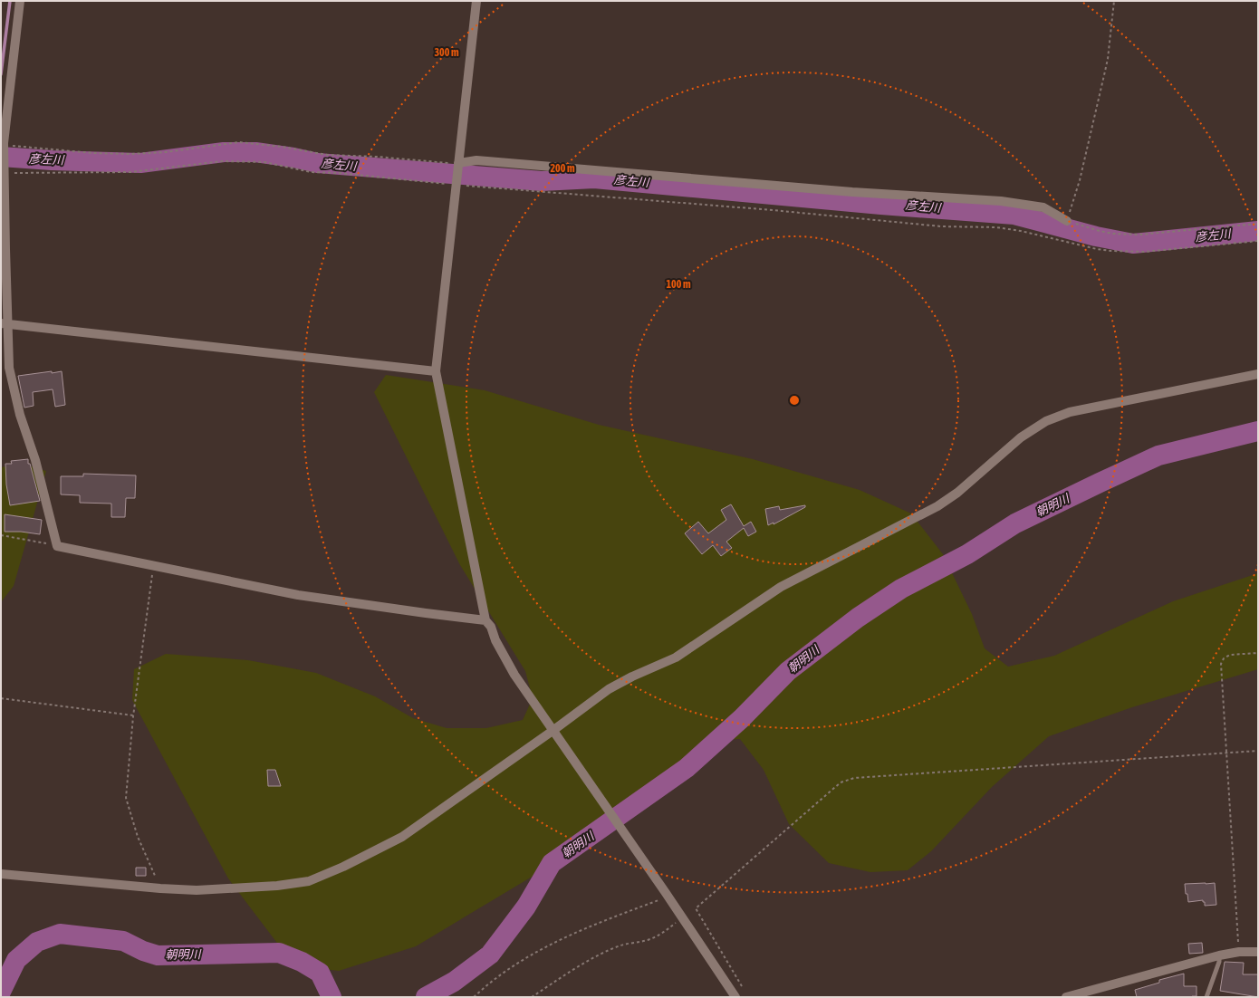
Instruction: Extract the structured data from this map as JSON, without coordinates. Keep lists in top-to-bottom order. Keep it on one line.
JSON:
{"water":["彦左川","朝明川"],"rings":["300 m","200 m","100 m"]}
